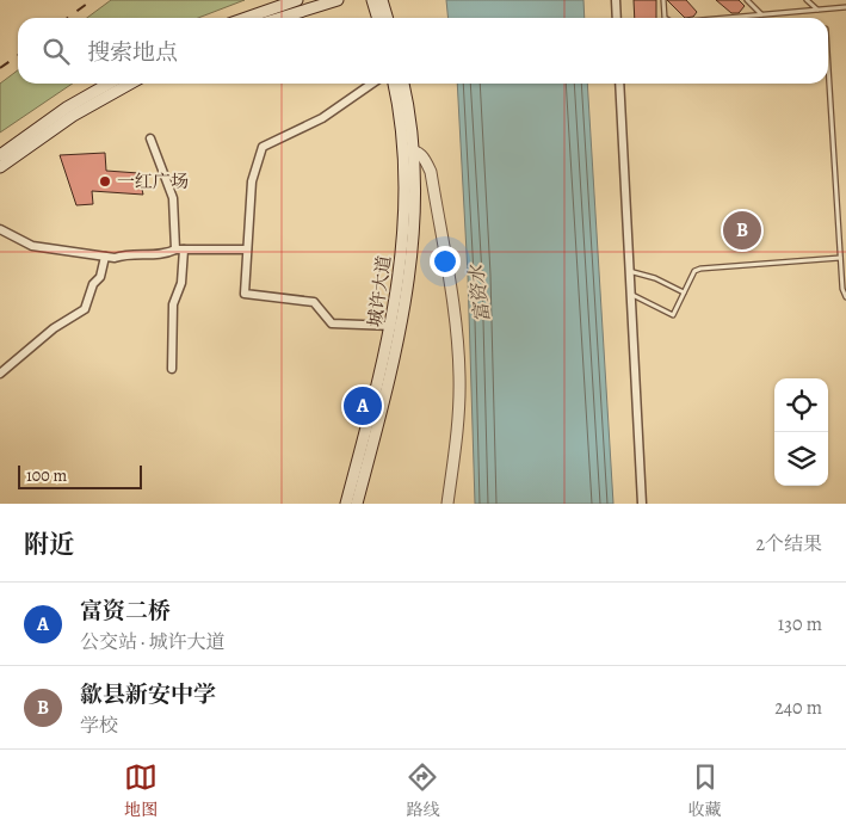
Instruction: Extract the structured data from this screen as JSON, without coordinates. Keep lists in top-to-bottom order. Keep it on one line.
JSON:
{"streets":{"main road":["城许大道"]},"water":["富资水"],"places":["一红广场"],"scale_bar":"100 m","page":{"search":"搜索地点","pins":["B","A"],"scale":"100 m","heading":["附近","2个结果"],"list":[{"mark":"A","name":"富资二桥","note":"公交站 · 城许大道","value":"130 m"},{"mark":"B","name":"歙县新安中学","note":"学校","value":"240 m"}],"nav":["地图","路线","收藏"]}}
